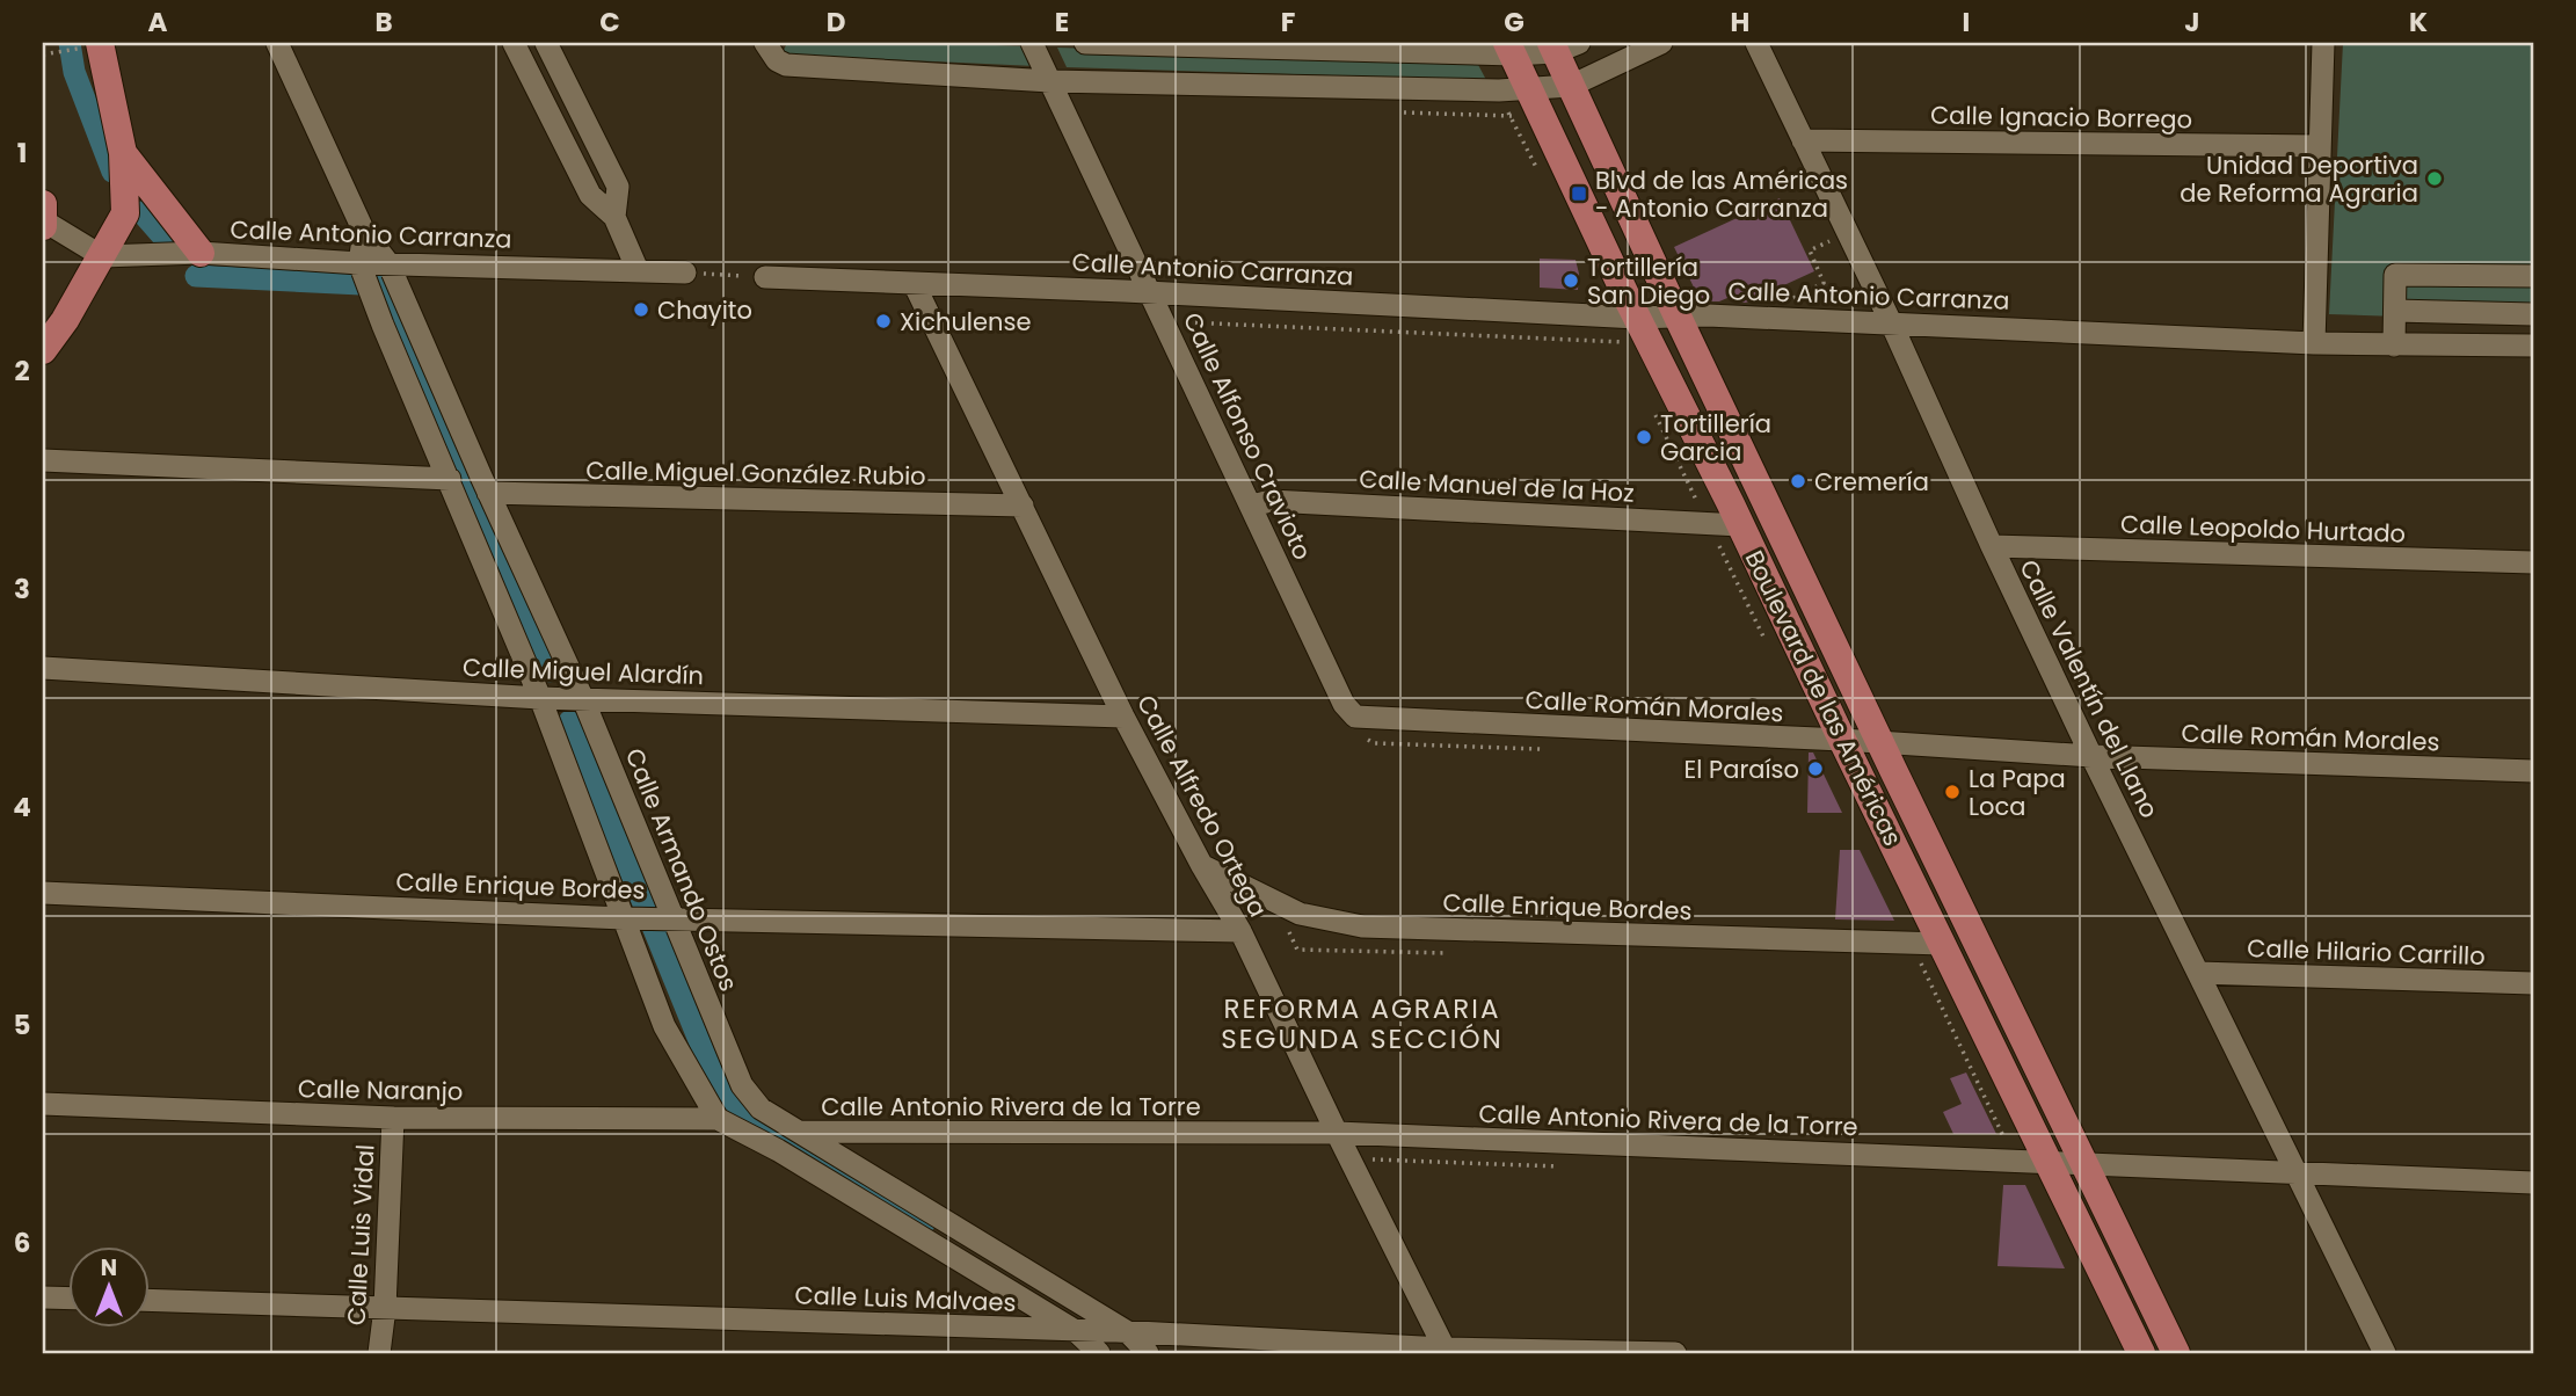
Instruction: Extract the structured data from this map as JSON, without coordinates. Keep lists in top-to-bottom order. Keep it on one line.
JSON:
{"streets":{"main road":["Boulevard de las Américas"],"street":["Calle Ignacio Borrego","Calle Antonio Carranza","Calle Alfonso Cravioto","Calle Miguel González Rubio","Calle Manuel de la Hoz","Calle Leopoldo Hurtado","Calle Miguel Alardín","Calle Valentín del Llano","Calle Román Morales","Calle Alfredo Ortega","Calle Armando Ostos","Calle Enrique Bordes","Calle Hilario Carrillo","Calle Naranjo","Calle Antonio Rivera de la Torre","Calle Luis Vidal","Calle Luis Malvaes"]},"crossings":[["Calle Ignacio Borrego","Calle Valentín del Llano"],["Calle Antonio Carranza","Calle Alfonso Cravioto"],["Calle Antonio Carranza","Calle Valentín del Llano"],["Calle Antonio Carranza","Boulevard de las Américas"],["Calle Antonio Carranza","Calle Alfredo Ortega"],["Calle Antonio Carranza","Calle Armando Ostos"],["Calle Alfonso Cravioto","Calle Manuel de la Hoz"],["Calle Alfonso Cravioto","Calle Román Morales"],["Calle Miguel González Rubio","Calle Alfredo Ortega"],["Calle Miguel González Rubio","Calle Armando Ostos"],["Calle Manuel de la Hoz","Boulevard de las Américas"],["Calle Leopoldo Hurtado","Calle Valentín del Llano"],["Calle Miguel Alardín","Calle Alfredo Ortega"],["Calle Miguel Alardín","Calle Armando Ostos"],["Calle Valentín del Llano","Calle Román Morales"],["Calle Valentín del Llano","Calle Hilario Carrillo"],["Calle Valentín del Llano","Calle Antonio Rivera de la Torre"],["Boulevard de las Américas","Calle Román Morales"],["Boulevard de las Américas","Calle Enrique Bordes"],["Boulevard de las Américas","Calle Antonio Rivera de la Torre"],["Calle Alfredo Ortega","Calle Enrique Bordes"],["Calle Alfredo Ortega","Calle Antonio Rivera de la Torre"],["Calle Alfredo Ortega","Calle Luis Malvaes"],["Calle Armando Ostos","Calle Enrique Bordes"],["Calle Armando Ostos","Calle Antonio Rivera de la Torre"],["Calle Armando Ostos","Calle Luis Malvaes"],["Calle Naranjo","Calle Luis Vidal"],["Calle Luis Vidal","Calle Luis Malvaes"]],"districts":["REFORMA AGRARIA SEGUNDA SECCIÓN"],"places":{"other":["Unidad Deportiva de Reforma Agraria","Tortillería San Diego","Chayito","Xichulense","Tortillería Garcia","Cremería","El Paraíso","La Papa Loca"],"transit":["Blvd de las Américas - Antonio Carranza"]},"north":"top","grid":{"columns":["A","B","C","D","E","F","G","H","I","J","K"],"rows":["1","2","3","4","5","6"]}}
